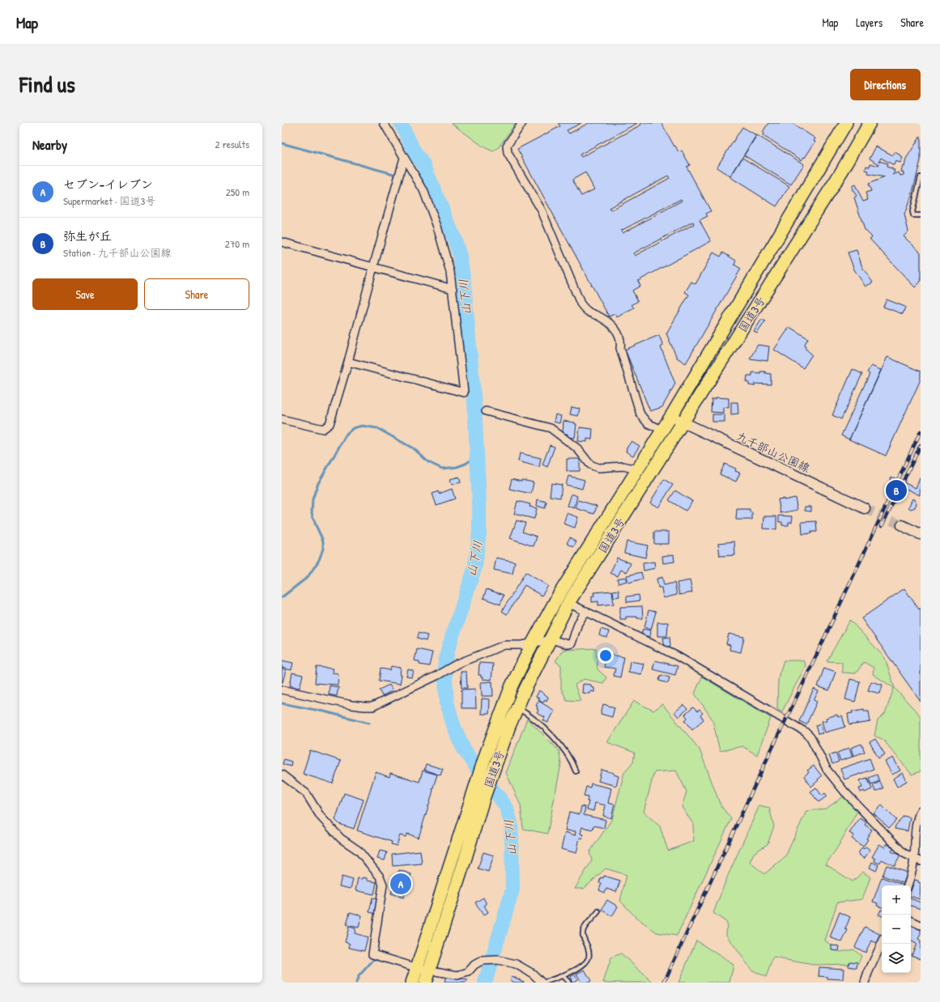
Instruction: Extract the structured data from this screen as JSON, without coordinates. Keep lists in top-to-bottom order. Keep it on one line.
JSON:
{"streets":{"highway":["国道3号"],"main road":["九千部山公園線"]},"crossings":[["国道3号","九千部山公園線"]],"water":["山下川"],"page":{"header":"Map","nav":["Map","Layers","Share"],"title":"Find us","buttons":["Directions",["Save","Share"]],"heading":["Nearby","2 results"],"list":[{"mark":"A","name":"セブン-イレブン","note":"Supermarket · 国道3号","value":"250 m"},{"mark":"B","name":"弥生が丘","note":"Station · 九千部山公園線","value":"270 m"}],"pins":["B","A"],"map_buttons":["+","−"]}}
